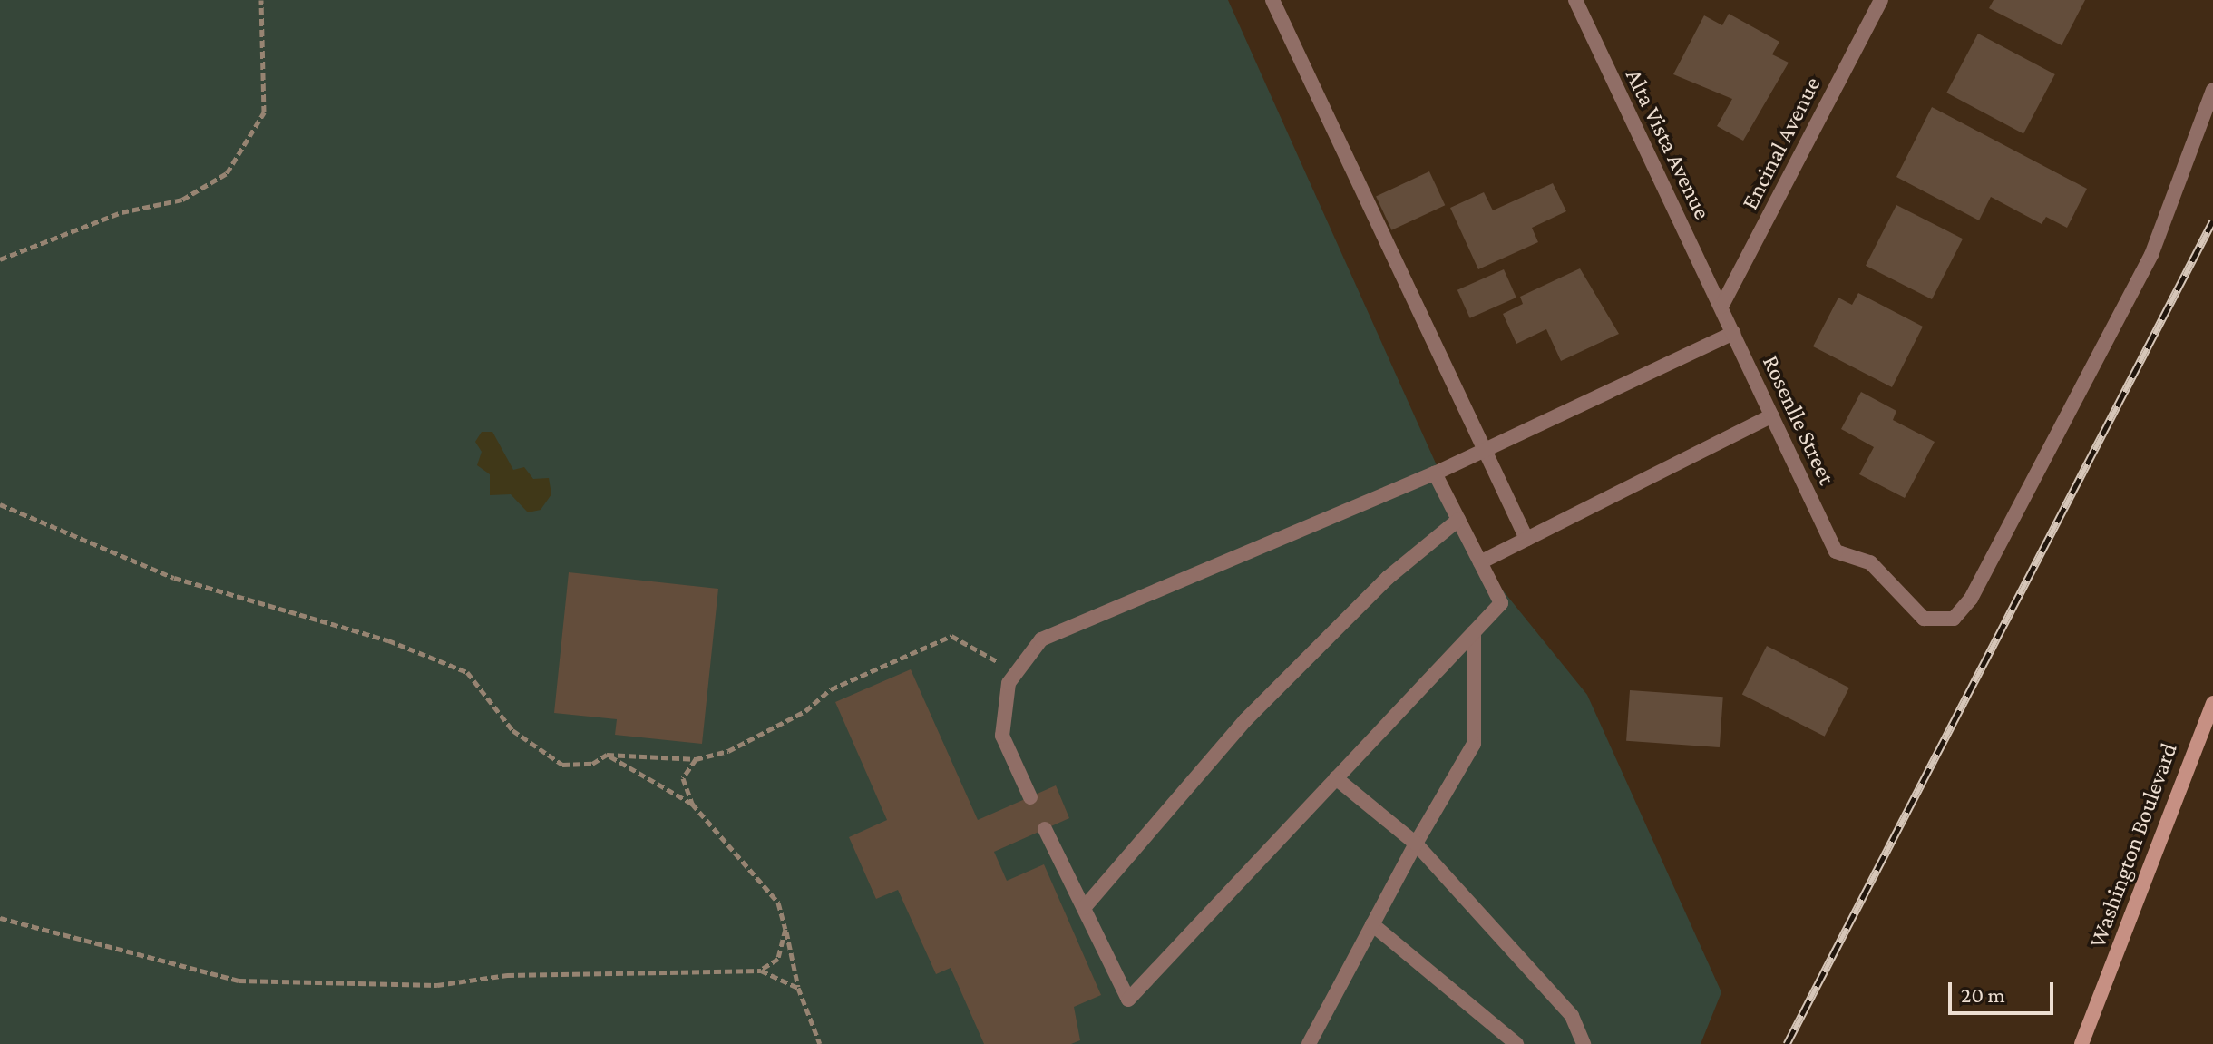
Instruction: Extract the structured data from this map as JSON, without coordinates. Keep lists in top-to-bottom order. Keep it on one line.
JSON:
{"streets":{"main road":["Washington Boulevard"],"street":["Encinal Avenue","Alta Vista Avenue","Rosenlle Street"]},"crossings":[["Encinal Avenue","Alta Vista Avenue"],["Encinal Avenue","Rosenlle Street"],["Alta Vista Avenue","Rosenlle Street"]],"scale_bar":"20 m"}
